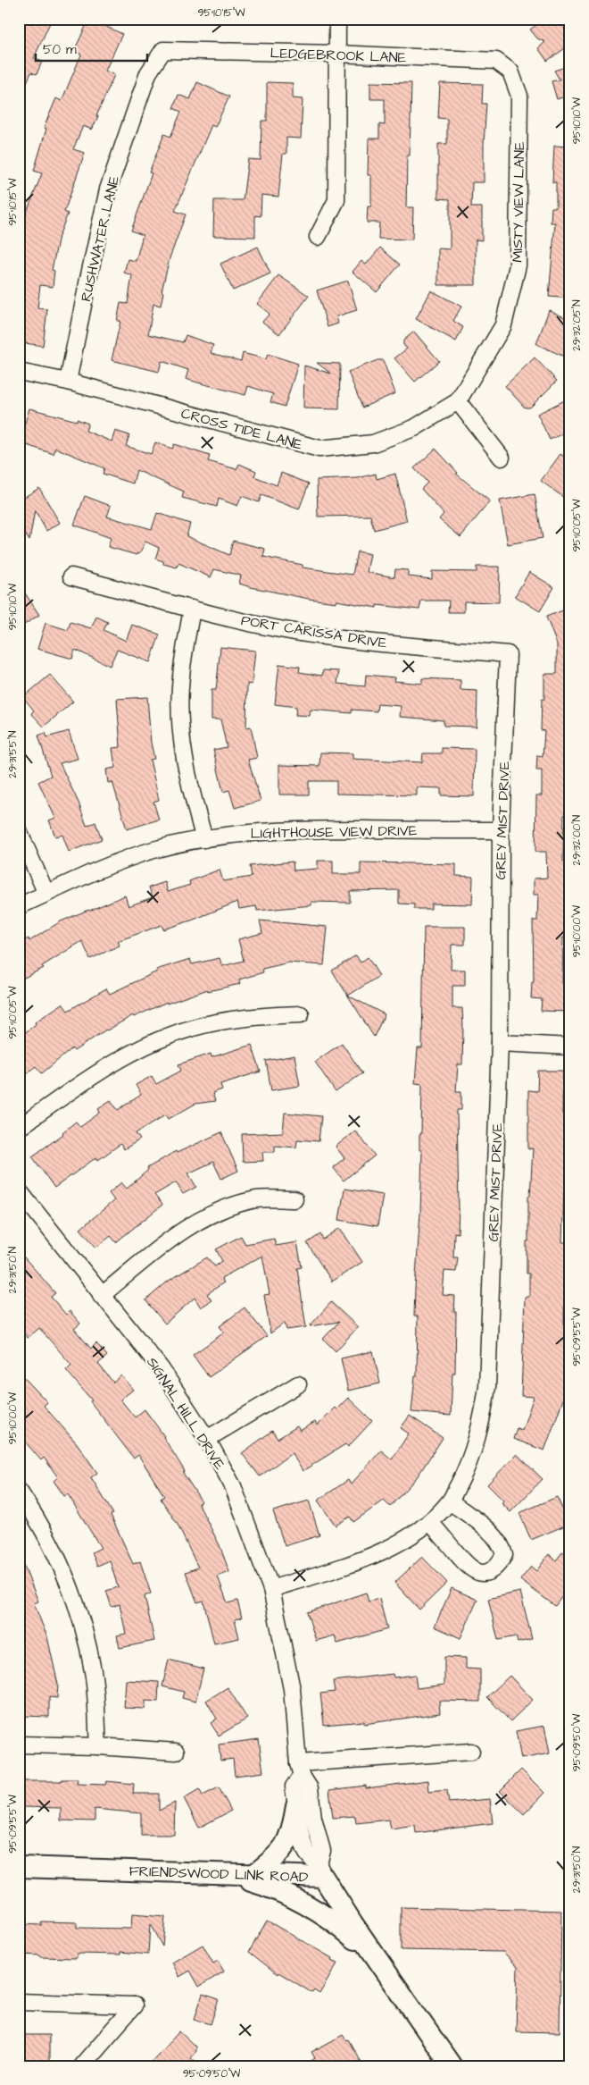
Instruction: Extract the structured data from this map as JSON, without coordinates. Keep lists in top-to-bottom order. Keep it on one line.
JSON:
{"streets":{"street":["LEDGEBROOK LANE","MISTY VIEW LANE","RUSHWATER LANE","CROSS TIDE LANE","PORT CARISSA DRIVE","GREY MIST DRIVE","LIGHTHOUSE VIEW DRIVE","SIGNAL HILL DRIVE","FRIENDSWOOD LINK ROAD"]},"crossings":[["LEDGEBROOK LANE","MISTY VIEW LANE"],["LEDGEBROOK LANE","RUSHWATER LANE"],["MISTY VIEW LANE","CROSS TIDE LANE"],["RUSHWATER LANE","CROSS TIDE LANE"],["PORT CARISSA DRIVE","GREY MIST DRIVE"],["GREY MIST DRIVE","LIGHTHOUSE VIEW DRIVE"],["GREY MIST DRIVE","SIGNAL HILL DRIVE"],["SIGNAL HILL DRIVE","FRIENDSWOOD LINK ROAD"]],"scale_bar":"50 m","coordinates":["95°10'15\"W","95°10'10\"W","29°32'05\"N","95°10'05\"W","29°31'55\"N","29°32'00\"N","95°10'00\"W","29°31'50\"N","95°09'55\"W","95°09'50\"W"]}
